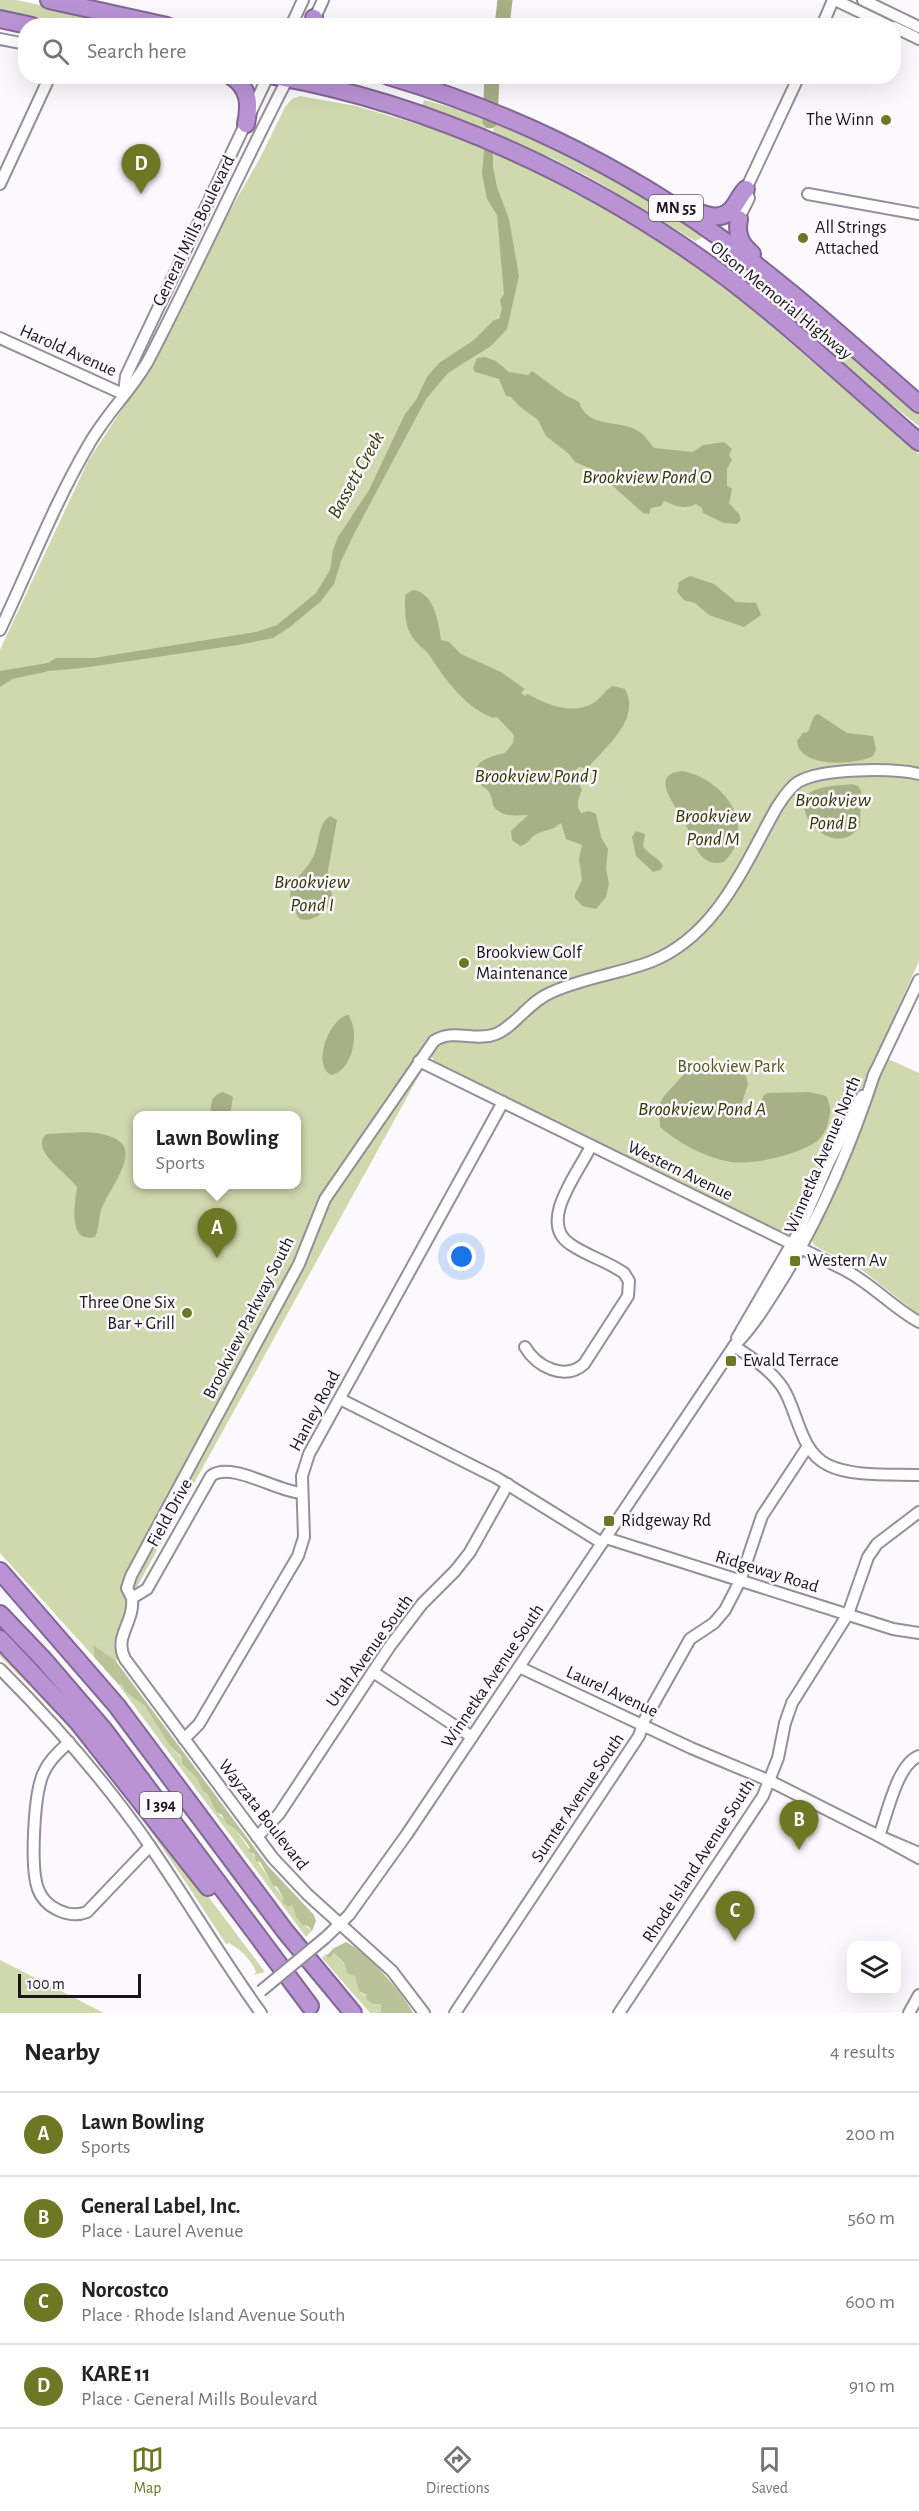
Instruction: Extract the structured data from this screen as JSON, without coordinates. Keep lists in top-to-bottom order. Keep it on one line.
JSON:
{"streets":{"highway":["MN 55","Olson Memorial Highway","I 394"],"street":["General Mills Boulevard","Harold Avenue","Winnetka Avenue North","Western Avenue","Brookview Parkway South","Hanley Road","Field Drive","Ridgeway Road","Utah Avenue South","Winnetka Avenue South","Laurel Avenue","Sumter Avenue South","Wayzata Boulevard","Rhode Island Avenue South"]},"crossings":[["General Mills Boulevard","Harold Avenue"],["Winnetka Avenue North","Western Avenue"],["Winnetka Avenue North","Winnetka Avenue South"],["Western Avenue","Brookview Parkway South"],["Western Avenue","Hanley Road"],["Western Avenue","Winnetka Avenue South"],["Brookview Parkway South","Field Drive"],["Brookview Parkway South","Wayzata Boulevard"],["Hanley Road","Field Drive"],["Hanley Road","Ridgeway Road"],["Hanley Road","Wayzata Boulevard"],["Field Drive","Wayzata Boulevard"],["Ridgeway Road","Utah Avenue South"],["Ridgeway Road","Winnetka Avenue South"],["Ridgeway Road","Sumter Avenue South"],["Ridgeway Road","Rhode Island Avenue South"],["Utah Avenue South","Wayzata Boulevard"],["Winnetka Avenue South","Laurel Avenue"],["Winnetka Avenue South","Wayzata Boulevard"],["Laurel Avenue","Sumter Avenue South"],["Laurel Avenue","Rhode Island Avenue South"]],"water":["Bassett Creek","Brookview Pond O","Brookview Pond J","Brookview Pond B","Brookview Pond M","Brookview Pond I","Brookview Pond A"],"parks":["Brookview Park"],"places":{"other":["The Winn","All Strings Attached","Brookview Golf Maintenance","Three One Six Bar + Grill"],"transit":["Western Av","Ewald Terrace","Ridgeway Rd"]},"scale_bar":"100 m","page":{"search":"Search here","pins":["D","A","B","C"],"popup":["Lawn Bowling","Sports"],"scale":"100 m","heading":["Nearby","4 results"],"list":[{"mark":"A","name":"Lawn Bowling","note":"Sports","value":"200 m"},{"mark":"B","name":"General Label, Inc.","note":"Place · Laurel Avenue","value":"560 m"},{"mark":"C","name":"Norcostco","note":"Place · Rhode Island Avenue South","value":"600 m"},{"mark":"D","name":"KARE 11","note":"Place · General Mills Boulevard","value":"910 m"}],"nav":["Map","Directions","Saved"]}}
